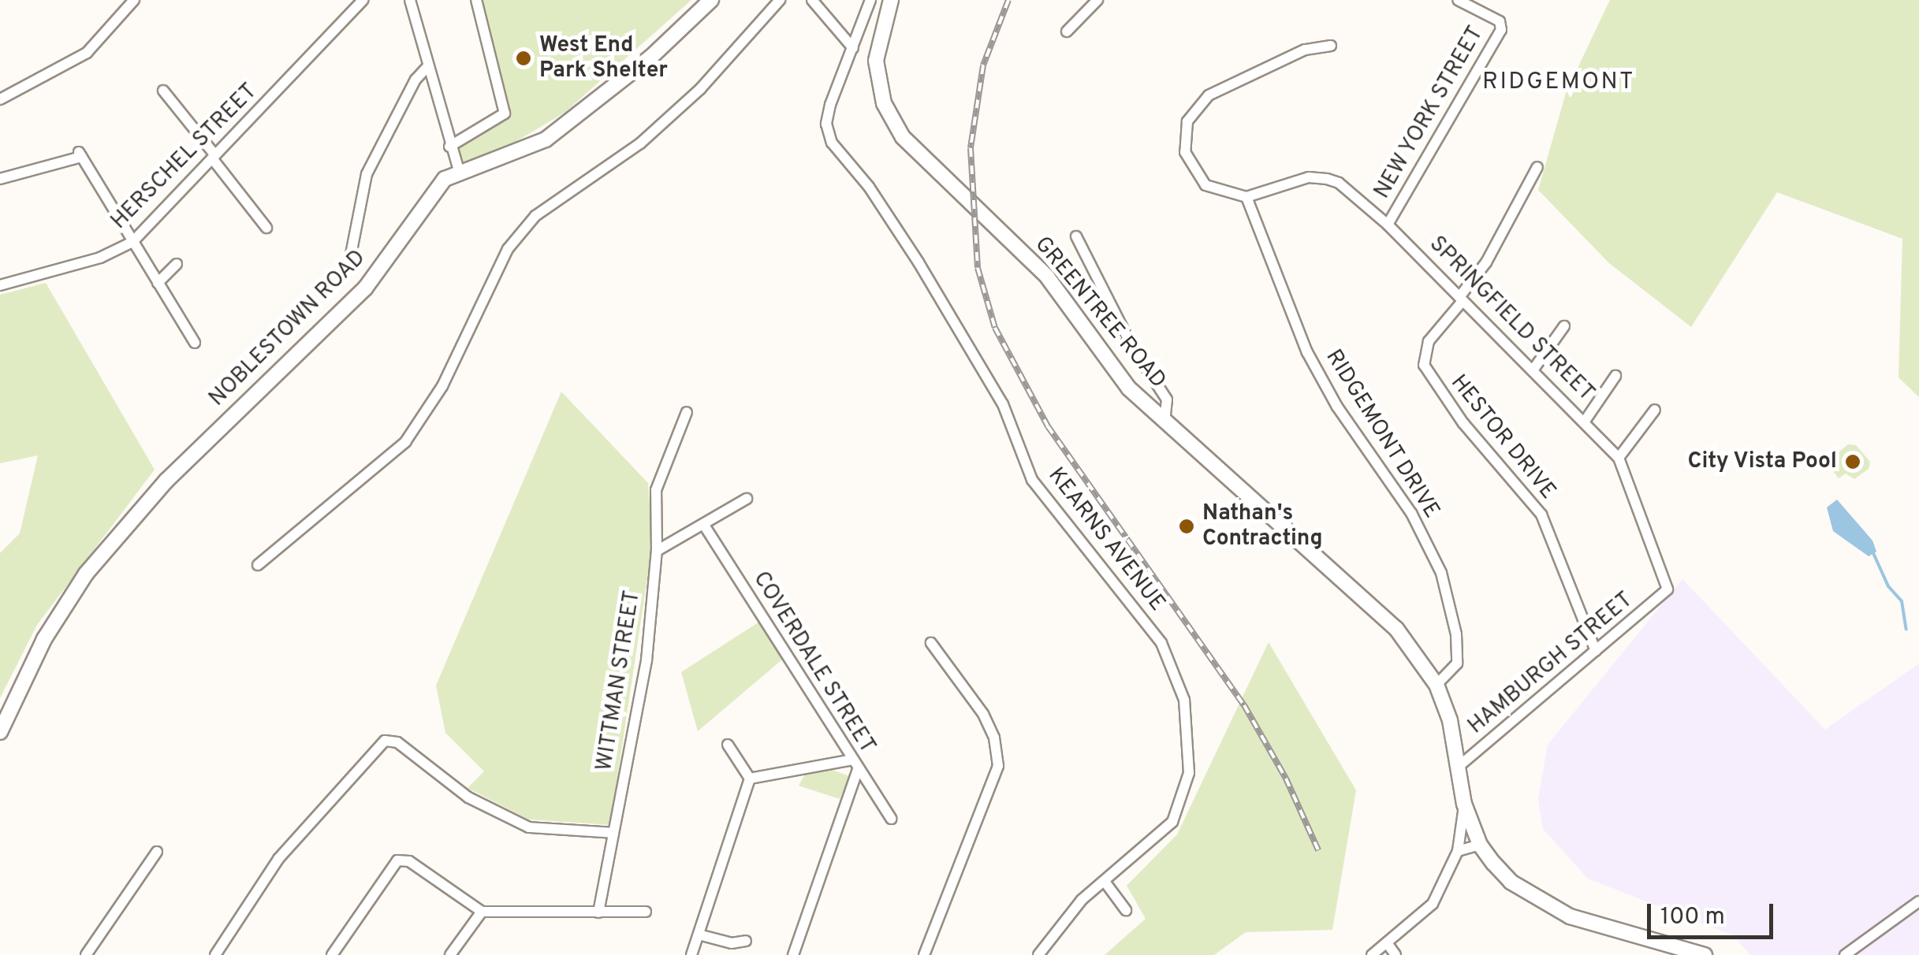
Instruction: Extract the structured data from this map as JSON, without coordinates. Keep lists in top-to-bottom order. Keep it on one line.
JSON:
{"streets":{"main road":["GREENTREE ROAD","NOBLESTOWN ROAD"],"street":["NEW YORK STREET","HERSCHEL STREET","SPRINGFIELD STREET","RIDGEMONT DRIVE","HESTOR DRIVE","KEARNS AVENUE","COVERDALE STREET","HAMBURGH STREET","WITTMAN STREET"]},"crossings":[["NEW YORK STREET","SPRINGFIELD STREET"],["GREENTREE ROAD","RIDGEMONT DRIVE"],["GREENTREE ROAD","HAMBURGH STREET"],["SPRINGFIELD STREET","RIDGEMONT DRIVE"],["SPRINGFIELD STREET","HESTOR DRIVE"],["SPRINGFIELD STREET","HAMBURGH STREET"],["HESTOR DRIVE","HAMBURGH STREET"]],"districts":["RIDGEMONT"],"places":["West End Park Shelter","City Vista Pool","Nathan's Contracting"],"scale_bar":"100 m"}
